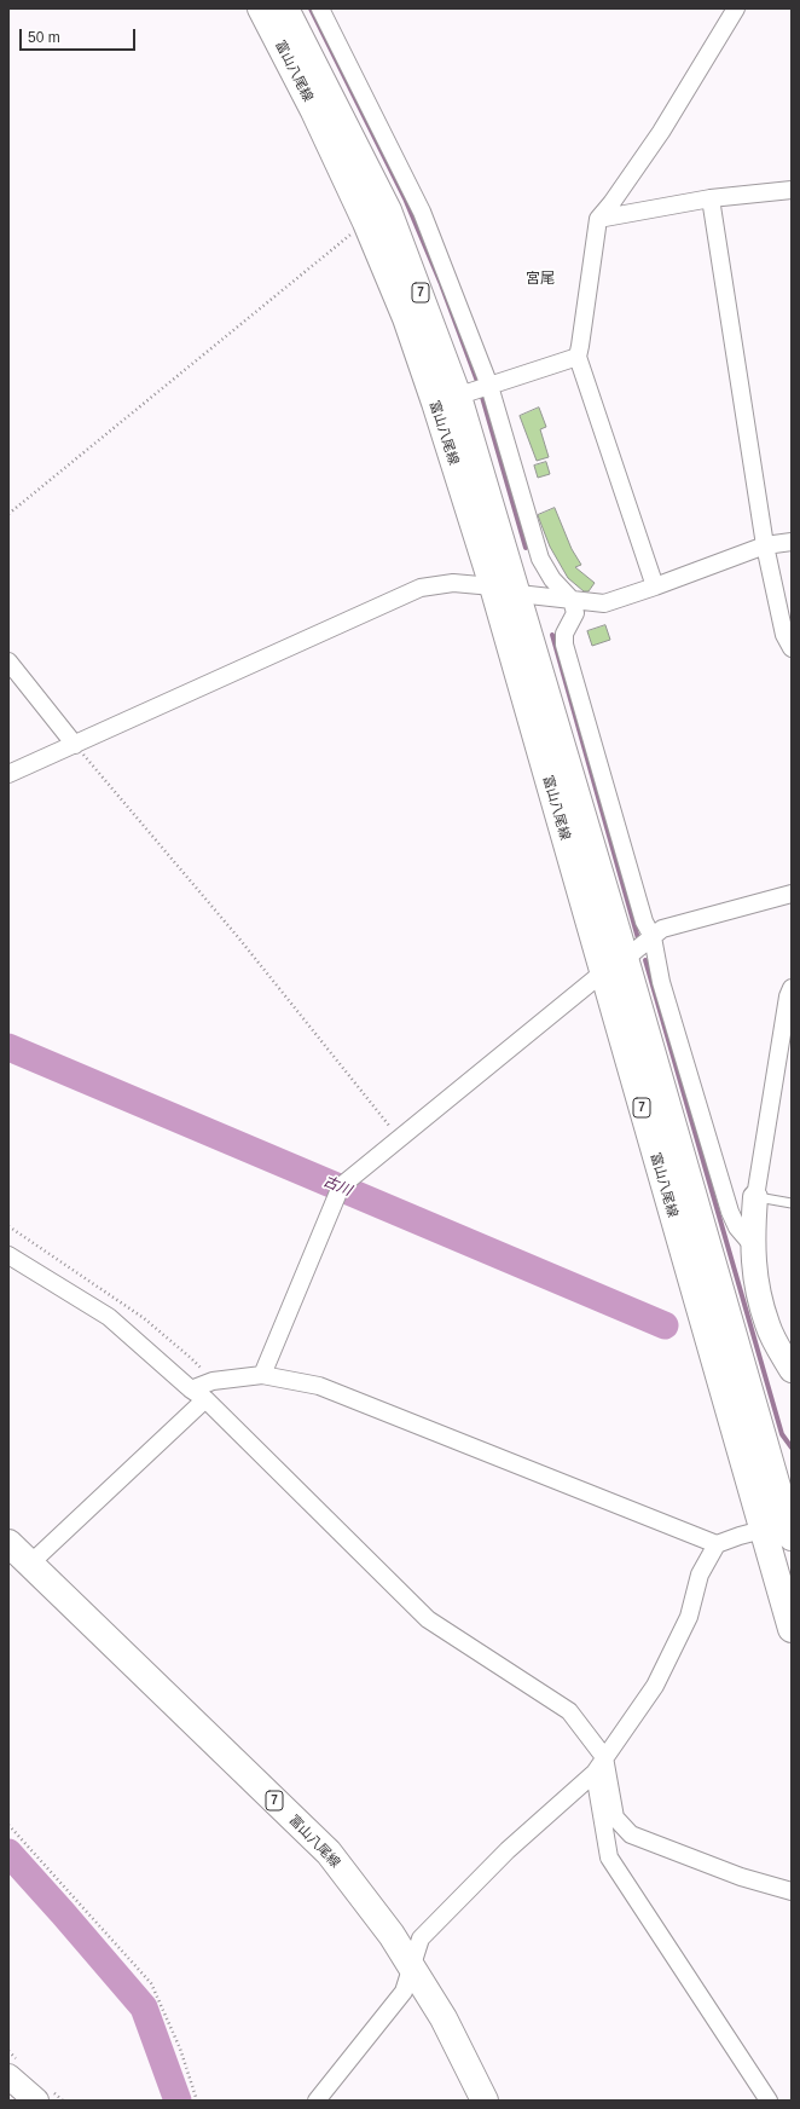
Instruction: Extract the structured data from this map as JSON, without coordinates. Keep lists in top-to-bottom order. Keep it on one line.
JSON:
{"streets":{"main road":["富山八尾線","7"]},"districts":["宮尾"],"water":["古川"],"scale_bar":"50 m"}
